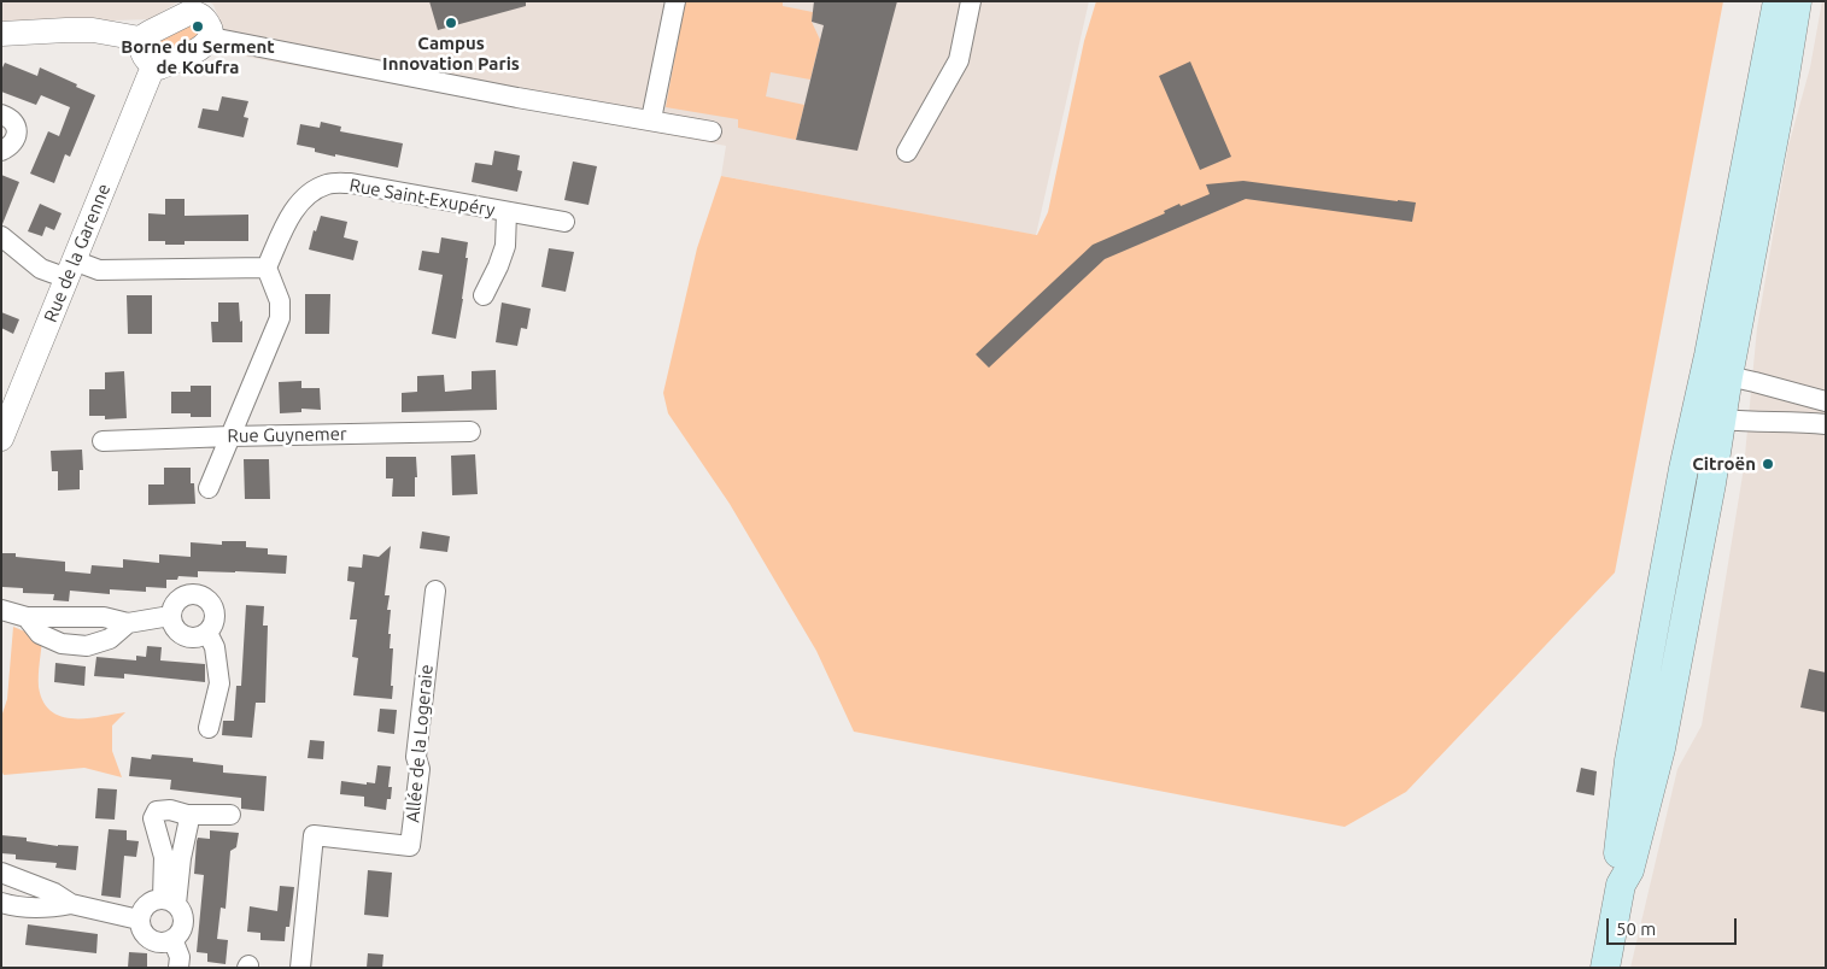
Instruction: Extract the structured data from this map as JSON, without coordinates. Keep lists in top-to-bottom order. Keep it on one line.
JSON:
{"streets":{"street":["Rue Saint-Exupéry","Rue de la Garenne","Rue Guynemer","Allée de la Logeraie"]},"places":["Campus Innovation Paris","Borne du Serment de Koufra","Citroën"],"scale_bar":"50 m"}
